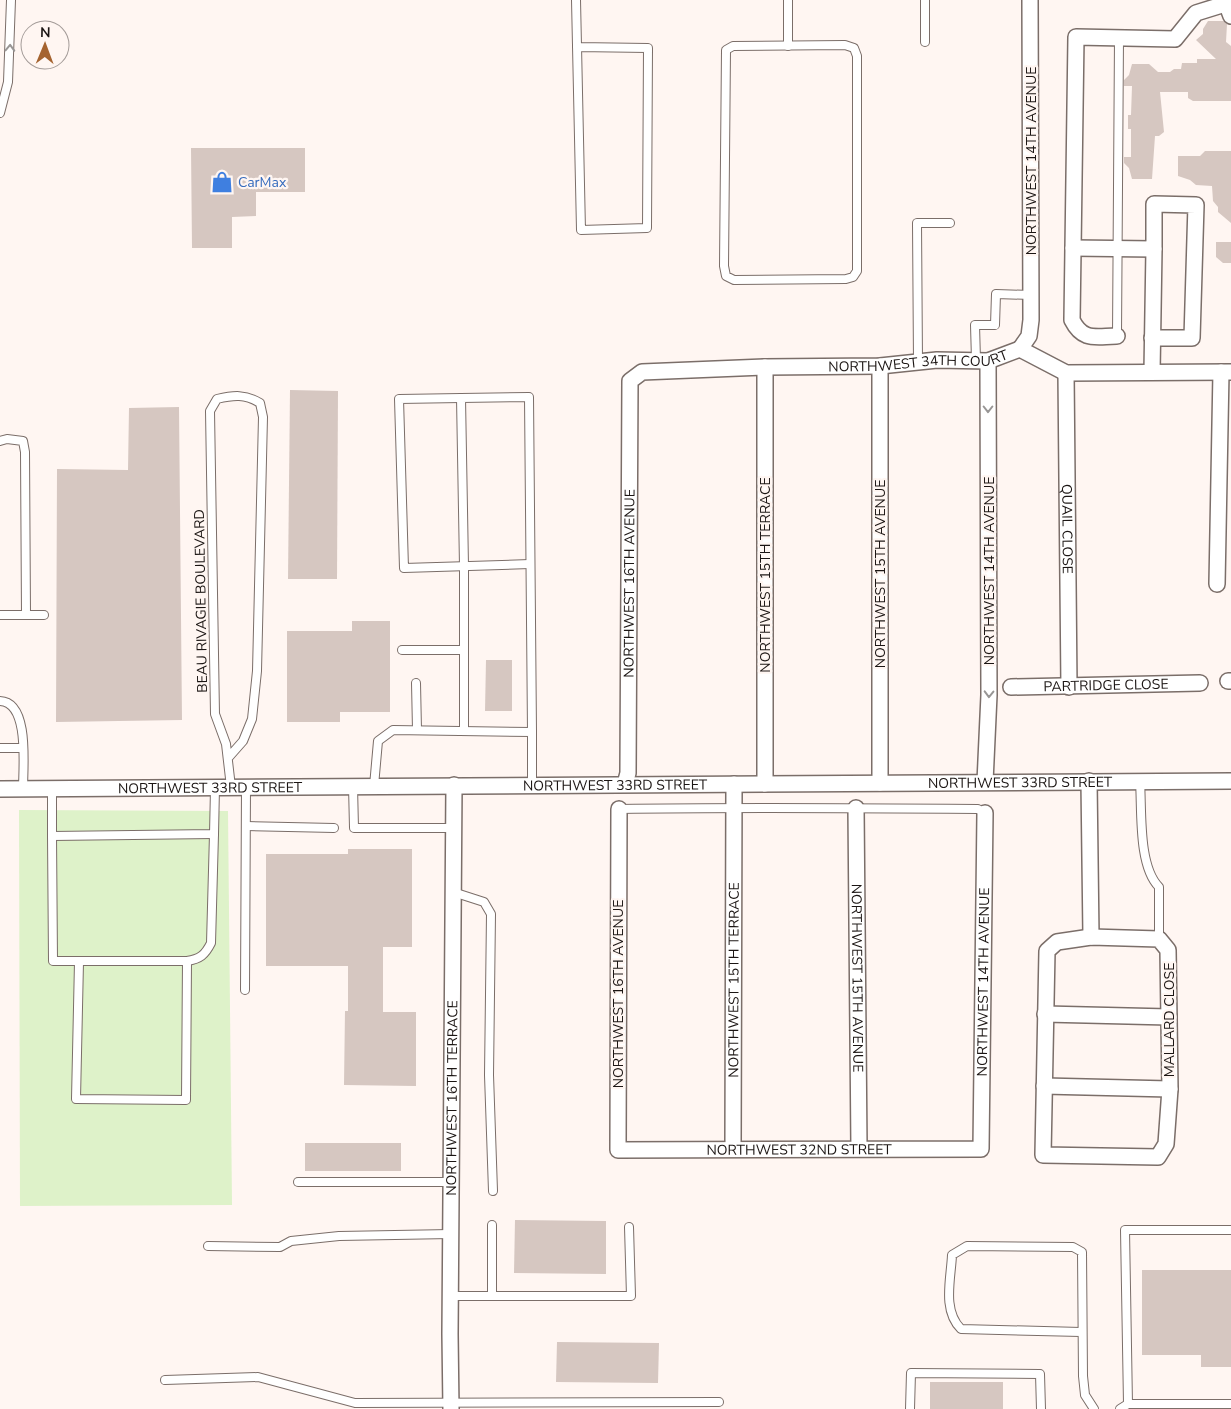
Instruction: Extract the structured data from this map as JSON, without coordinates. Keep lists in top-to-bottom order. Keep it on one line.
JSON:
{"streets":{"street":["NORTHWEST 14TH AVENUE","NORTHWEST 34TH COURT","QUAIL CLOSE","NORTHWEST 15TH AVENUE","NORTHWEST 15TH TERRACE","NORTHWEST 16TH AVENUE","PARTRIDGE CLOSE","NORTHWEST 33RD STREET","MALLARD CLOSE","NORTHWEST 16TH TERRACE","NORTHWEST 32ND STREET"],"lane":["BEAU RIVAGIE BOULEVARD"]},"crossings":[["NORTHWEST 14TH AVENUE","NORTHWEST 34TH COURT"],["NORTHWEST 14TH AVENUE","NORTHWEST 33RD STREET"],["NORTHWEST 14TH AVENUE","NORTHWEST 32ND STREET"],["NORTHWEST 34TH COURT","QUAIL CLOSE"],["NORTHWEST 34TH COURT","NORTHWEST 15TH AVENUE"],["NORTHWEST 34TH COURT","NORTHWEST 15TH TERRACE"],["NORTHWEST 34TH COURT","NORTHWEST 16TH AVENUE"],["QUAIL CLOSE","PARTRIDGE CLOSE"],["NORTHWEST 15TH AVENUE","NORTHWEST 33RD STREET"],["NORTHWEST 15TH AVENUE","NORTHWEST 32ND STREET"],["NORTHWEST 15TH TERRACE","NORTHWEST 33RD STREET"],["NORTHWEST 15TH TERRACE","NORTHWEST 32ND STREET"],["NORTHWEST 16TH AVENUE","NORTHWEST 33RD STREET"],["NORTHWEST 16TH AVENUE","NORTHWEST 32ND STREET"],["BEAU RIVAGIE BOULEVARD","NORTHWEST 33RD STREET"],["NORTHWEST 33RD STREET","NORTHWEST 16TH TERRACE"]],"one_way":["NORTHWEST 14TH AVENUE"],"places":{"shop":["CarMax"]},"north":"top"}
